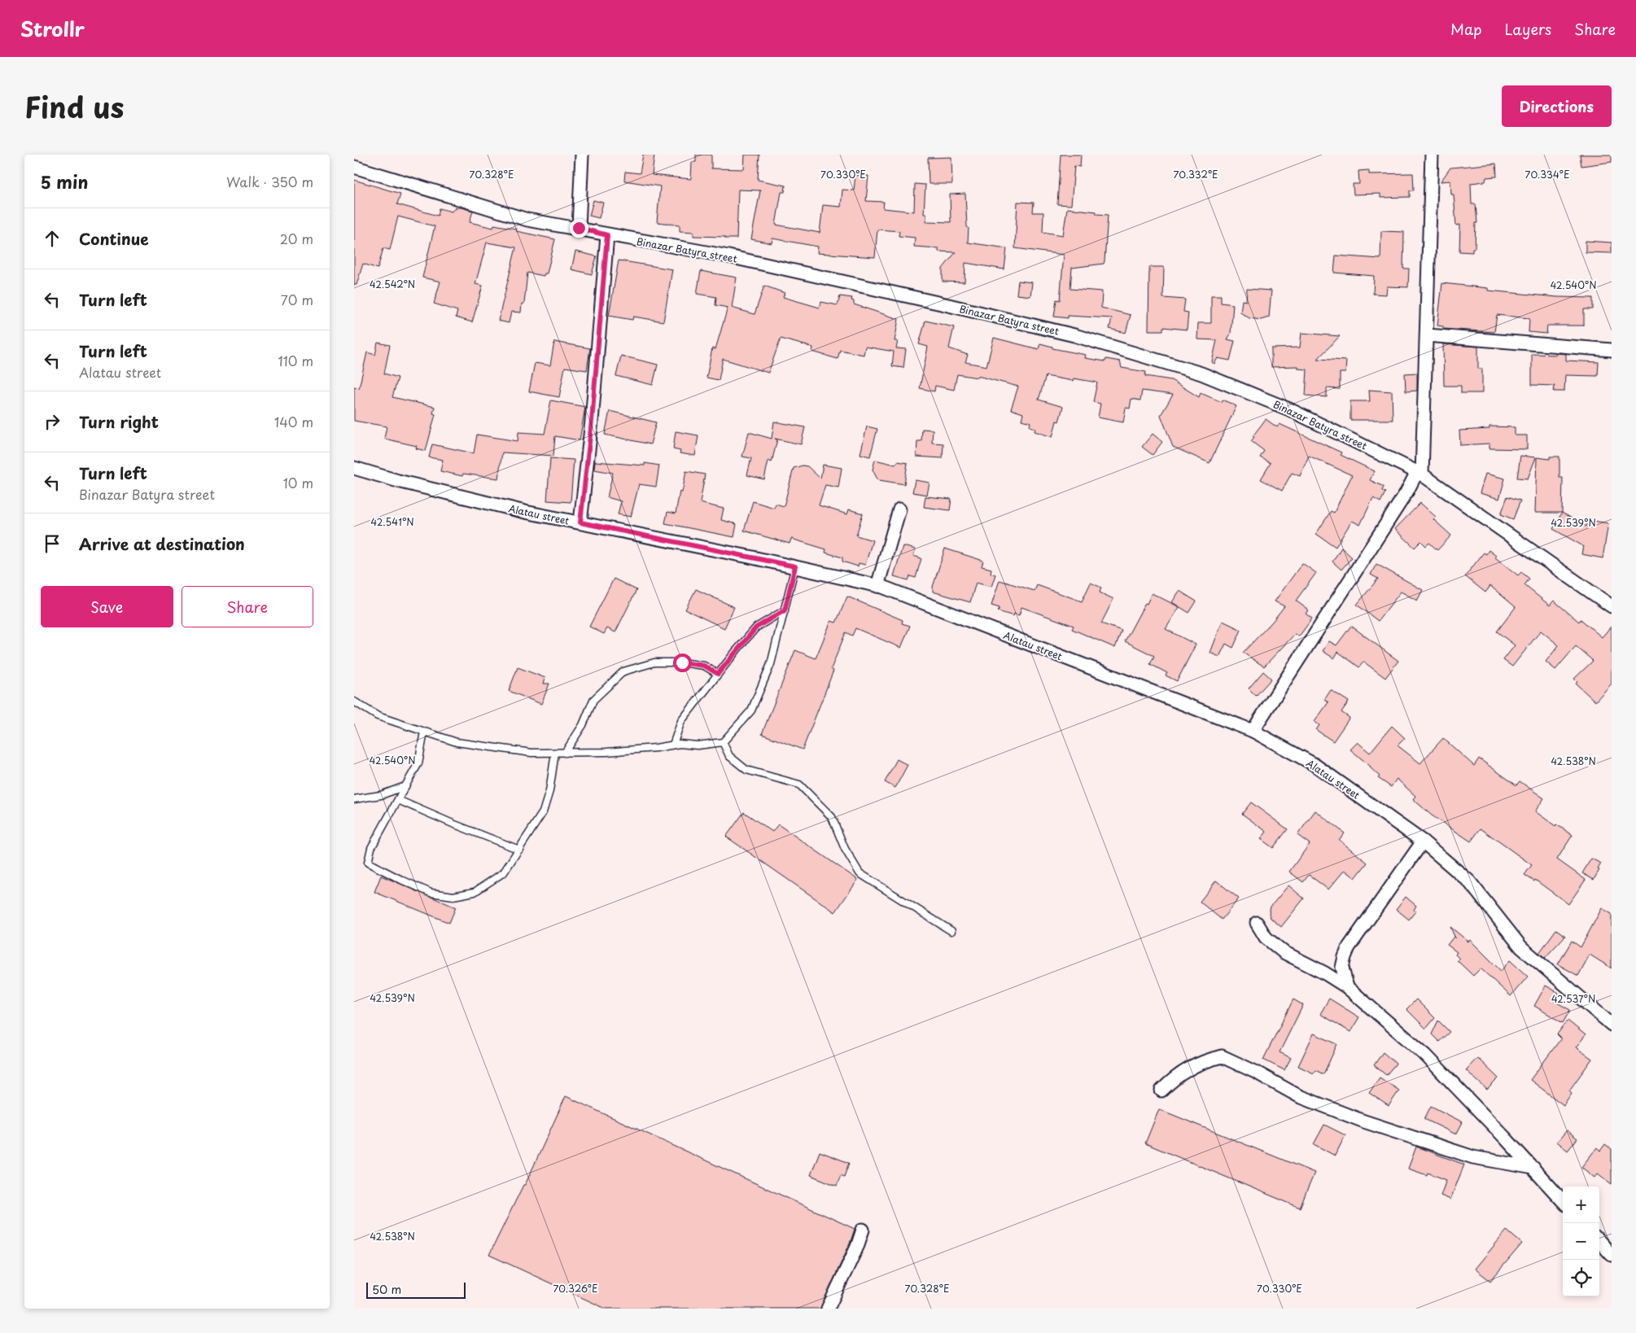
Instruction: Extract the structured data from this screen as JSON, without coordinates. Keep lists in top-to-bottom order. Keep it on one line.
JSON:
{"streets":{"street":["Binazar Batyra street","Alatau street"]},"scale_bar":"50 m","page":{"header":"Strollr","nav":["Map","Layers","Share"],"title":"Find us","buttons":["Directions",["Save","Share"]],"heading":["5 min","Walk · 350 m"],"list":[["Continue","20 m"],["Turn left","70 m"],["Turn left","Alatau street","110 m"],["Turn right","140 m"],["Turn left","Binazar Batyra street","10 m"],"Arrive at destination"],"map_buttons":["+","−"],"scale":"50 m"},"coordinates":["70.328°E","70.330°E","70.332°E","70.334°E","42.542°N","42.540°N","42.541°N","42.539°N","42.538°N","42.537°N","70.326°E"]}
